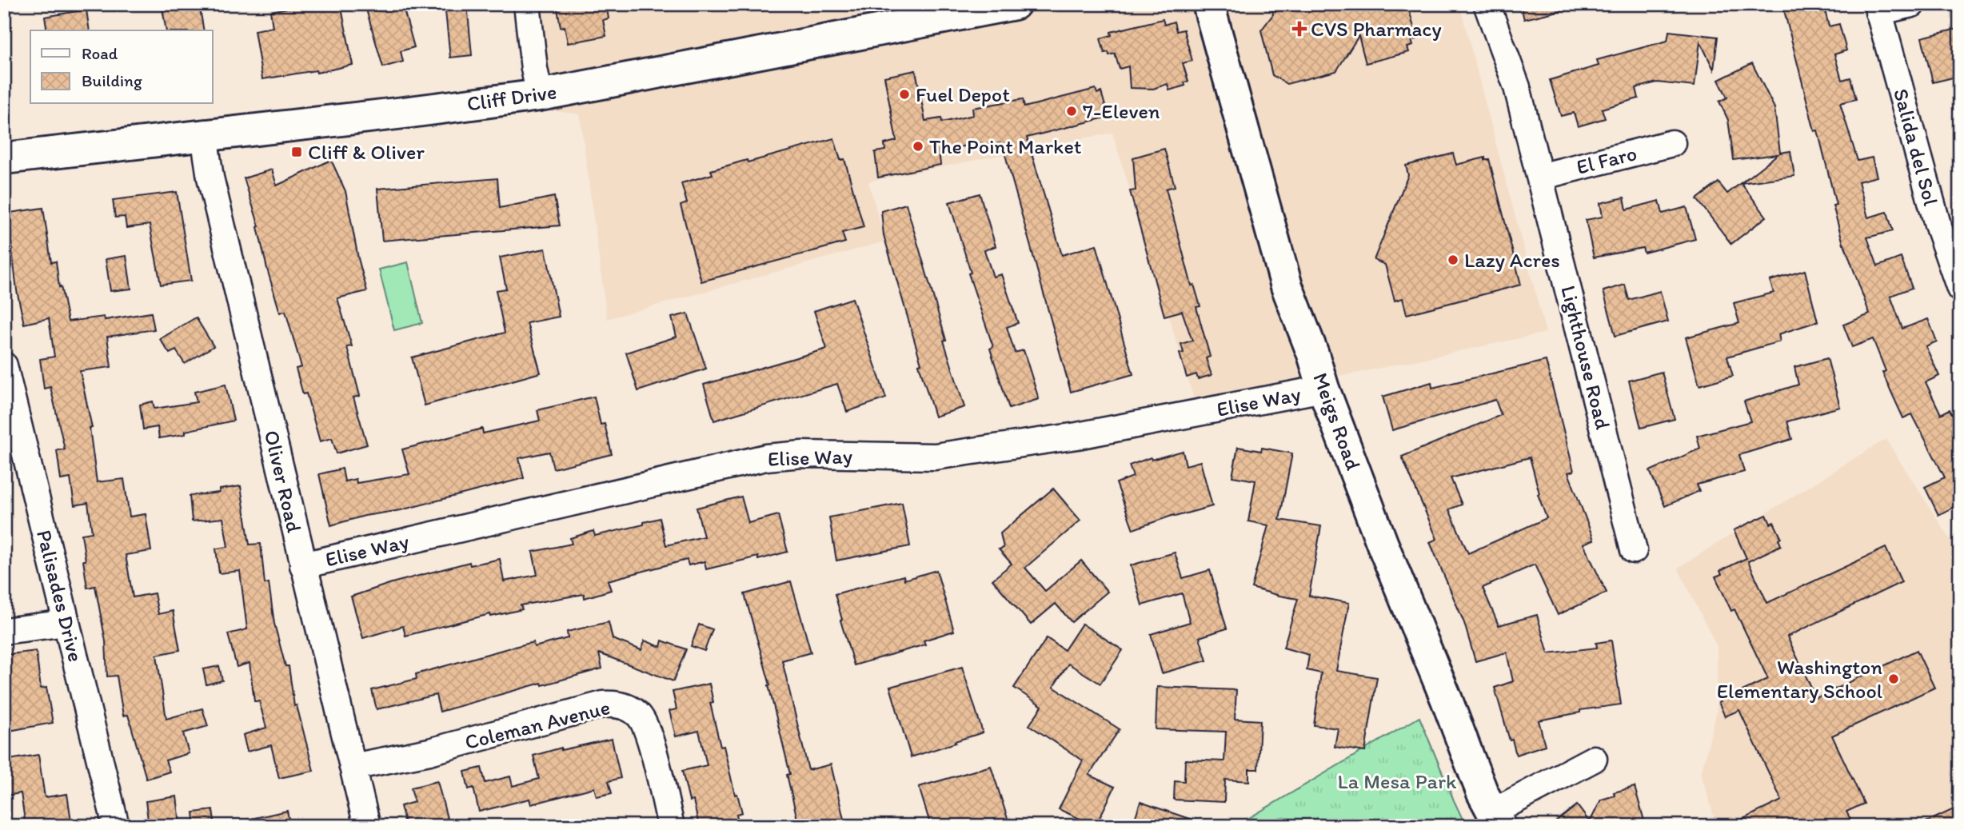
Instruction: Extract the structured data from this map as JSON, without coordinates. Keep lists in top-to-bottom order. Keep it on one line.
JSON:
{"streets":{"main road":["Cliff Drive","Meigs Road"],"street":["Salida del Sol","El Faro","Lighthouse Road","Elise Way","Oliver Road","Palisades Drive","Coleman Avenue"]},"crossings":[["Cliff Drive","Oliver Road"],["El Faro","Lighthouse Road"],["Elise Way","Meigs Road"],["Elise Way","Oliver Road"],["Oliver Road","Coleman Avenue"]],"parks":["La Mesa Park"],"places":{"health":["CVS Pharmacy"],"other":["Fuel Depot","7-Eleven","The Point Market","Lazy Acres","Washington Elementary School"],"transit":["Cliff & Oliver"]},"legend":["Road","Building"]}
